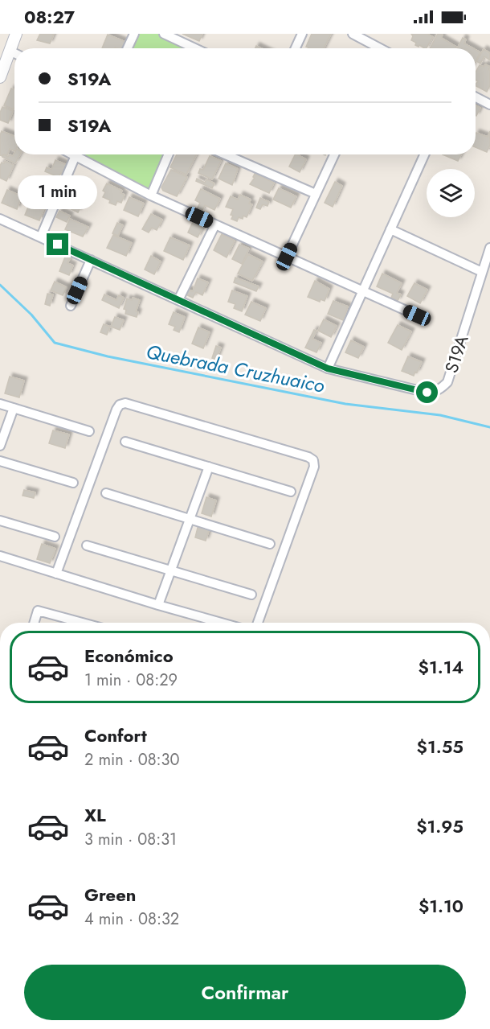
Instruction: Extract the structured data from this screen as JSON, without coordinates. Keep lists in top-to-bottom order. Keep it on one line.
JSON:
{"streets":{"street":["S19A"]},"water":["Quebrada Cruzhuaico"],"page":{"status":"08:27","banner":["S19A","S19A"],"bubble":"1 min","list":[{"name":"Económico","note":"1 min · 08:29","value":"$1.14"},{"name":"Confort","note":"2 min · 08:30","value":"$1.55"},{"name":"XL","note":"3 min · 08:31","value":"$1.95"},{"name":"Green","note":"4 min · 08:32","value":"$1.10"}],"buttons":"Confirmar"}}
